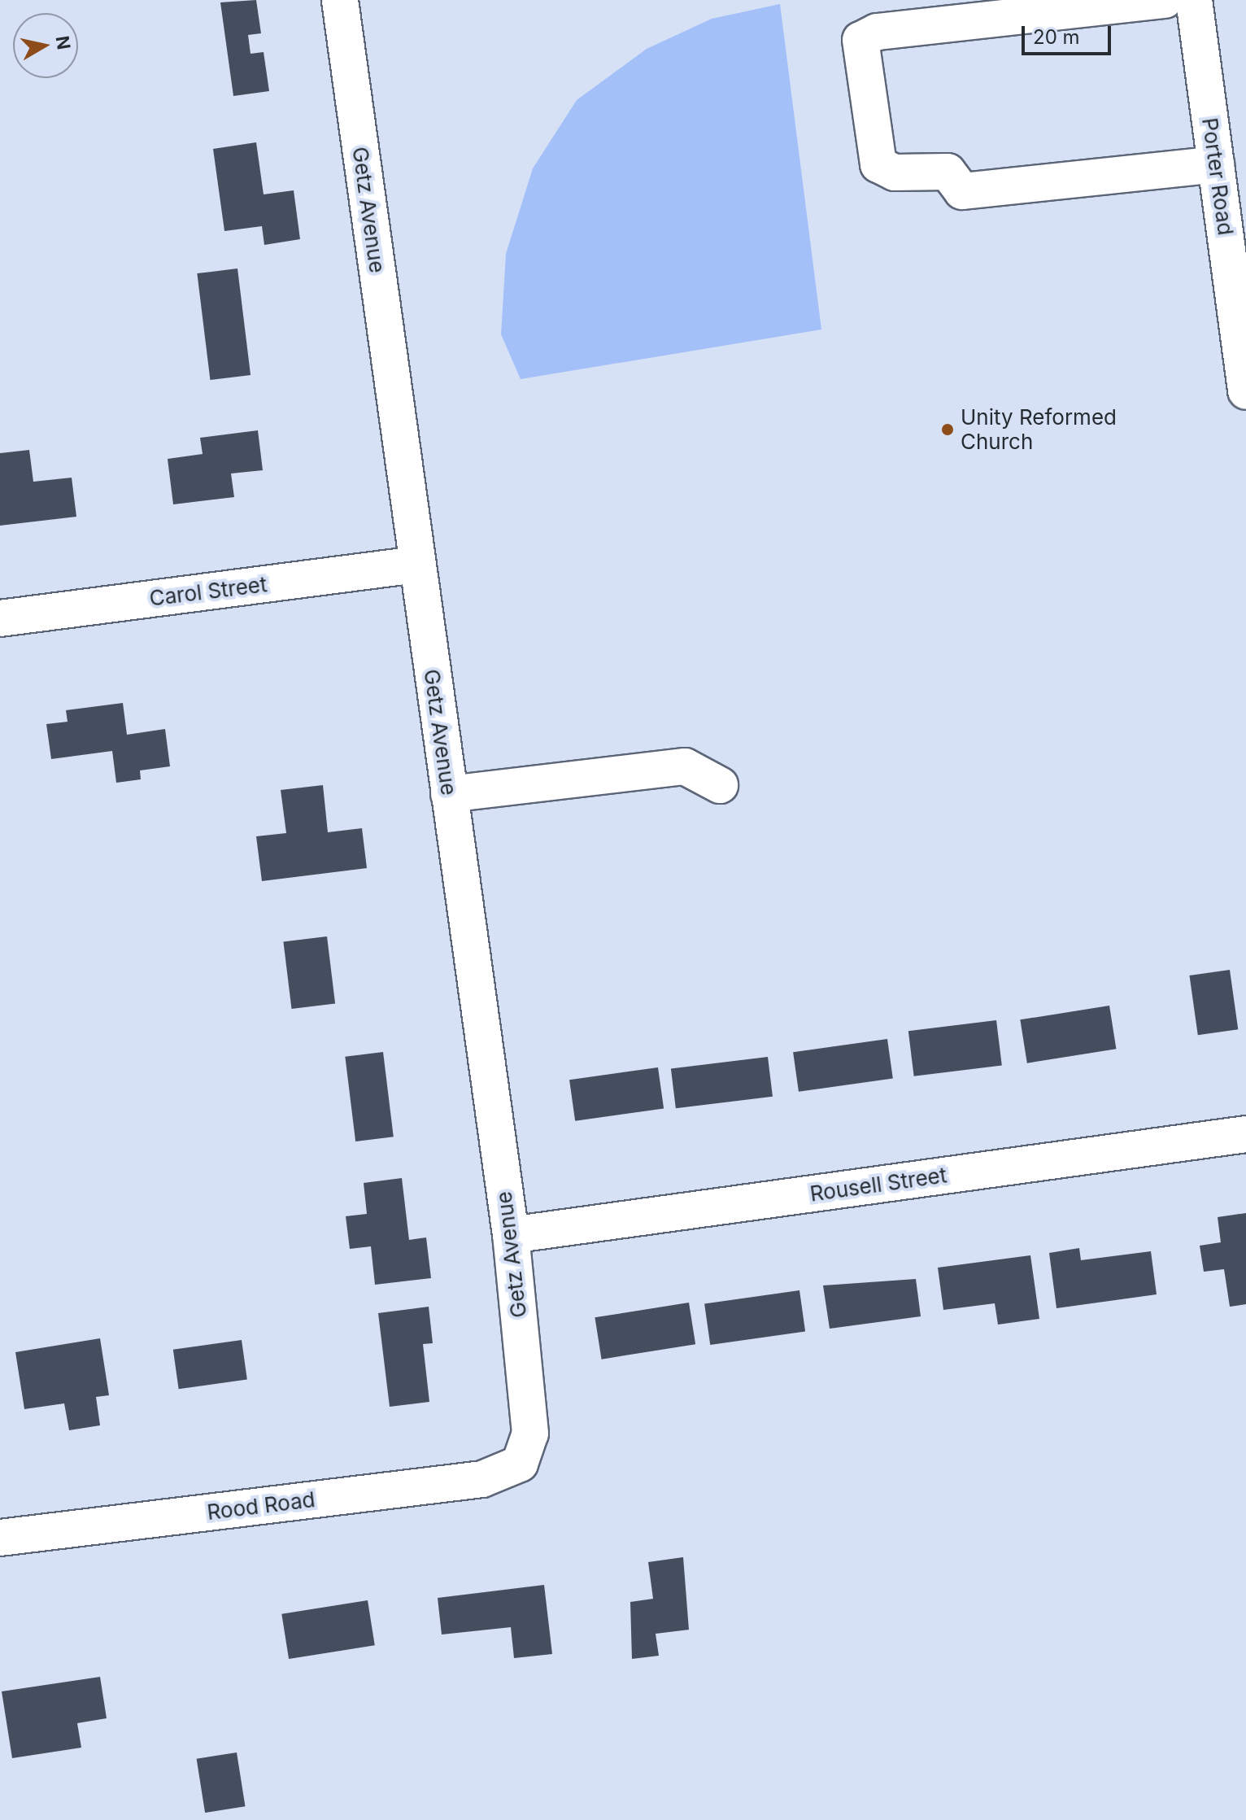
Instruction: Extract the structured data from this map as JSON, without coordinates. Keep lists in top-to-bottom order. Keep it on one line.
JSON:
{"streets":{"street":["Porter Road","Getz Avenue","Carol Street","Rousell Street","Rood Road"]},"crossings":[["Getz Avenue","Carol Street"],["Getz Avenue","Rousell Street"],["Getz Avenue","Rood Road"]],"places":["Unity Reformed Church"],"scale_bar":"20 m","north":"right"}
